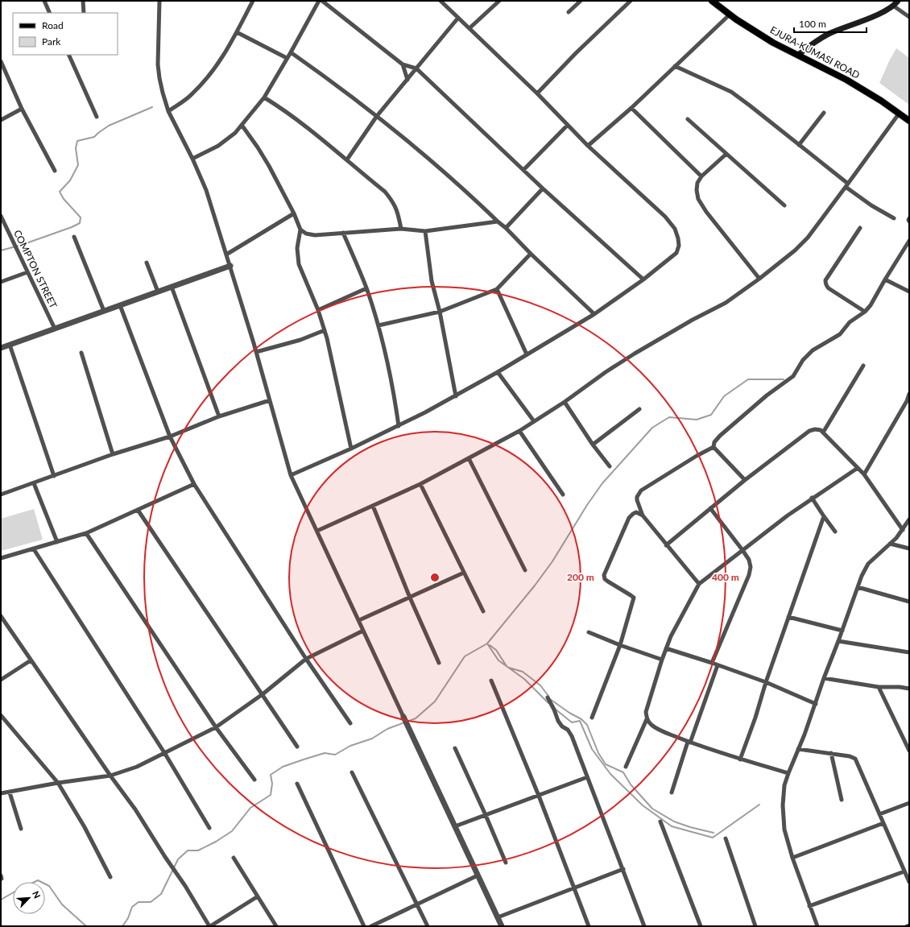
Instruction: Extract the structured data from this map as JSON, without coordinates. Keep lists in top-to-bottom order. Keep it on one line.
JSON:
{"streets":{"main road":["EJURA-KUMASI ROAD"],"street":["COMPTON STREET"]},"legend":["Road","Park"],"scale_bar":"100 m","north":"top right","rings":["200 m","400 m"]}
